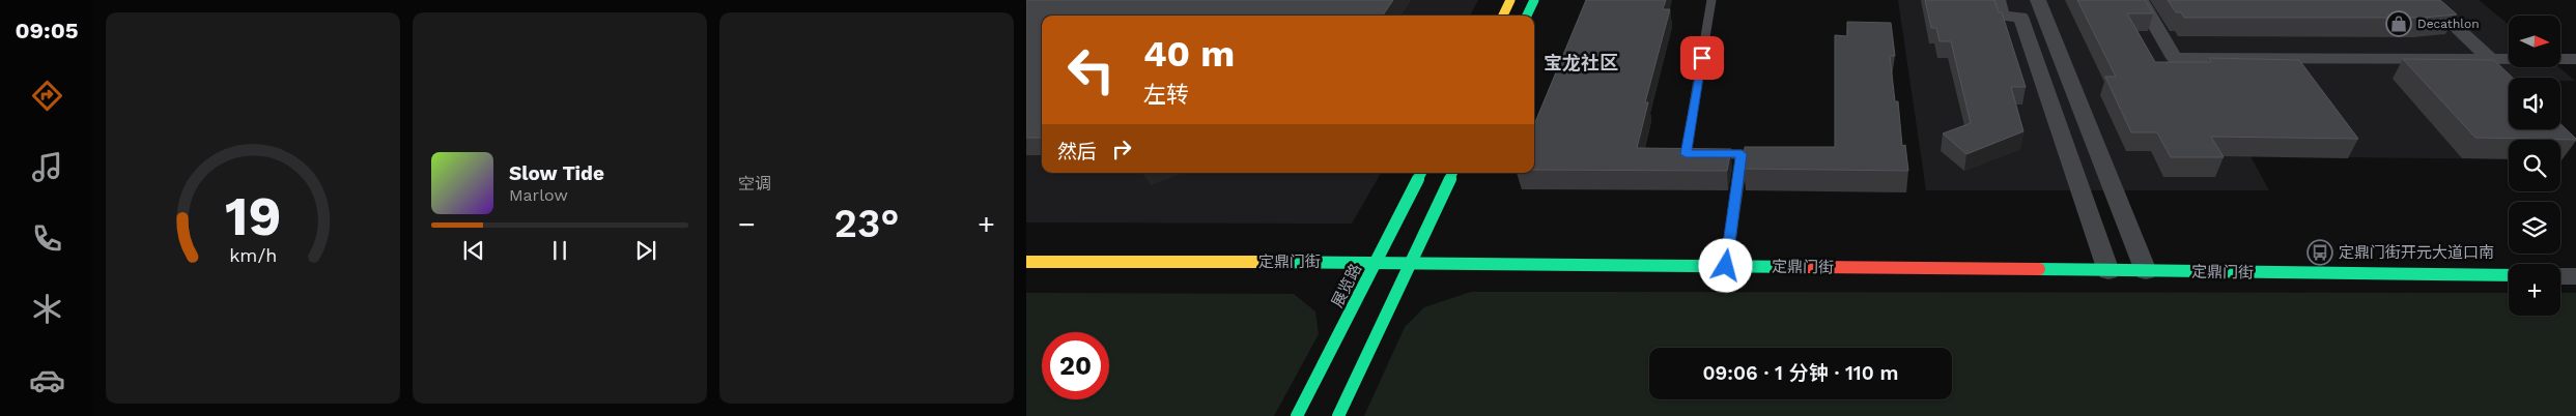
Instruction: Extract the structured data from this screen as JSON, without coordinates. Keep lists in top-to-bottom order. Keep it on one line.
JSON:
{"streets":{"street":["定鼎门街","展览路"]},"crossings":[["定鼎门街","展览路"]],"districts":["宝龙社区"],"places":{"shop":["Decathlon"],"bus stop":["定鼎门街开元大道口南"]},"north":"right","page":{"tabs":"09:05","tile":"空调","map_buttons":"+","turn":["40 m","左转"],"then":"然后","song":["Slow Tide","Marlow"],"heat":["−","23°","+"],"limit":"20","trip":"09:06 · 1 分钟 · 110 m","gauge":["19","km/h"]}}
